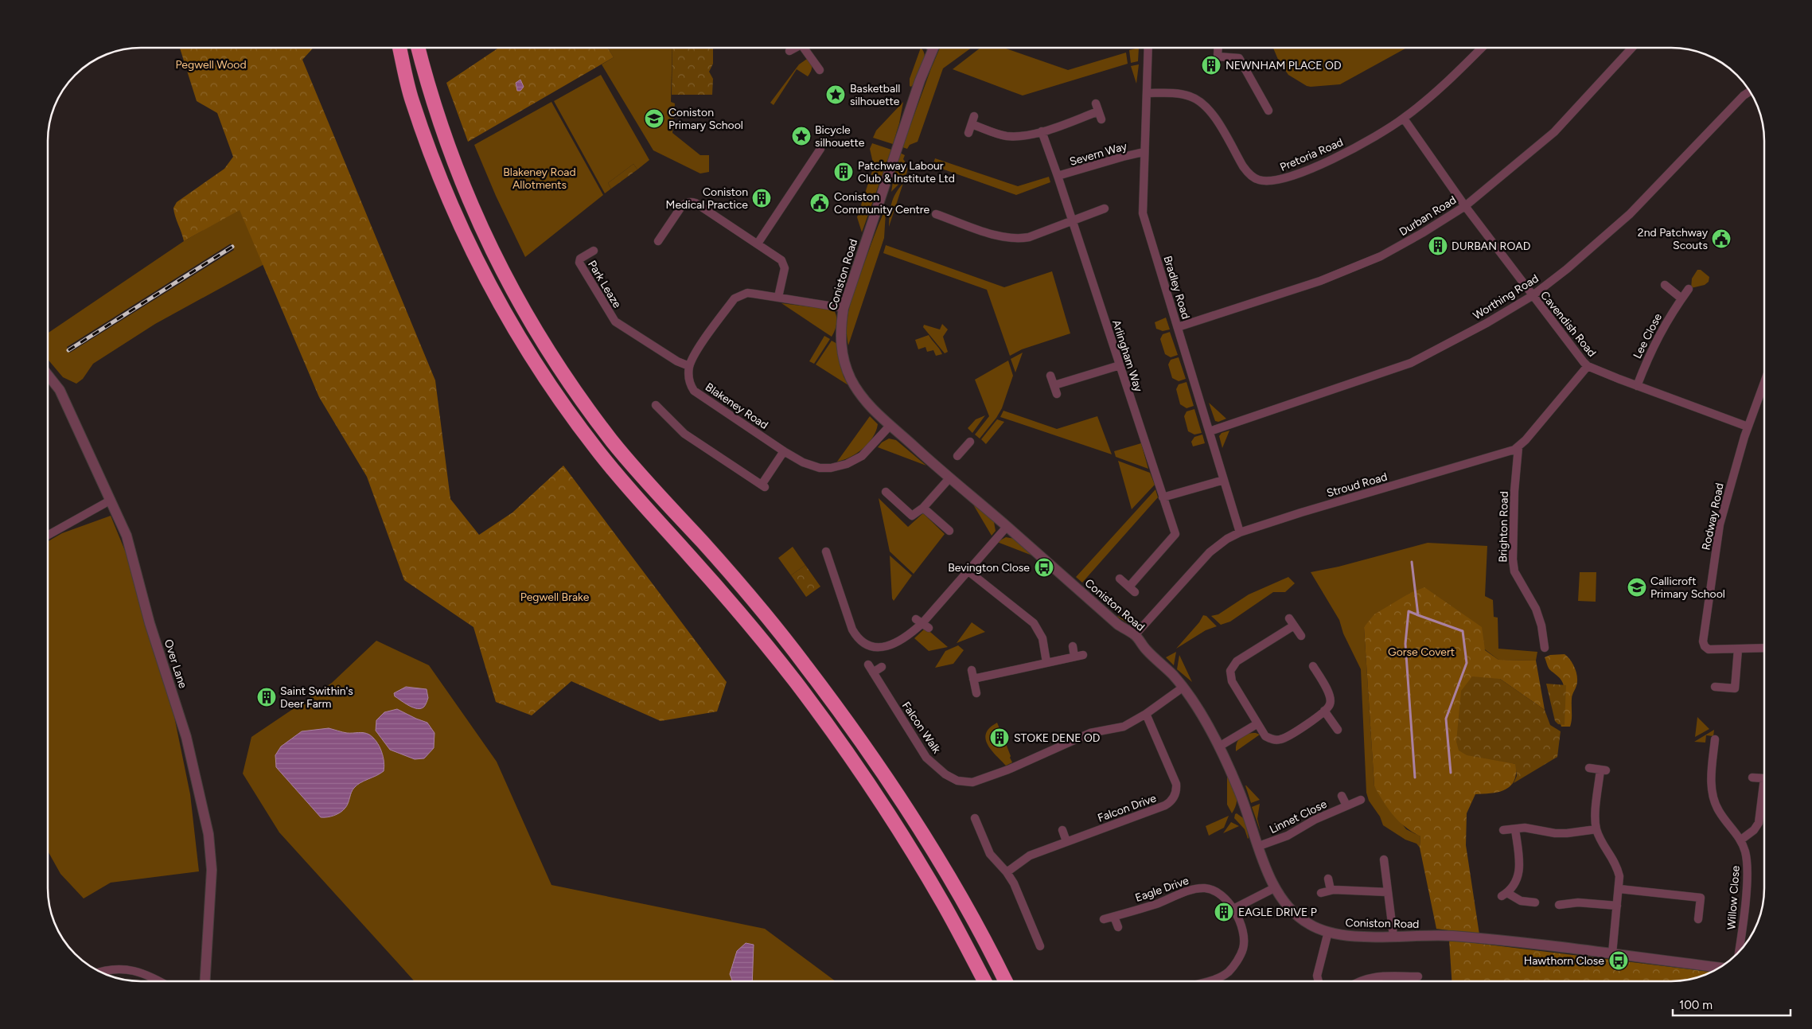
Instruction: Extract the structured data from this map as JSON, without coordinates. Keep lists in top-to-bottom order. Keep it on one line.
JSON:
{"streets":{"street":["Severn Way","Pretoria Road","Durban Road","Coniston Road","Park Leaze","Bradley Road","Worthing Road","Cavendish Road","Lee Close","Arlingham Way","Blakeney Road","Stroud Road","Rodway Road","Brighton Road","Over Lane","Falcon Walk","Falcon Drive","Linnet Close","Eagle Drive","Willow Close"]},"crossings":[["Severn Way","Bradley Road"],["Severn Way","Arlingham Way"],["Pretoria Road","Bradley Road"],["Pretoria Road","Cavendish Road"],["Durban Road","Bradley Road"],["Durban Road","Cavendish Road"],["Coniston Road","Blakeney Road"],["Coniston Road","Stroud Road"],["Coniston Road","Linnet Close"],["Park Leaze","Blakeney Road"],["Bradley Road","Worthing Road"],["Bradley Road","Stroud Road"],["Worthing Road","Cavendish Road"],["Cavendish Road","Lee Close"],["Cavendish Road","Rodway Road"],["Stroud Road","Brighton Road"]],"parks":["Pegwell Wood","Blakeney Road Allotments","Pegwell Brake","Gorse Covert"],"places":{"building":["NEWNHAM PLACE OD","Patchway Labour Club & Institute Ltd","Coniston Medical Practice","DURBAN ROAD","Saint Swithin's Deer Farm","STOKE DENE OD","EAGLE DRIVE P"],"place":["Basketball silhouette","Bicycle silhouette"],"school or university":["Coniston Primary School","Callicroft Primary School"],"public building":["Coniston Community Centre","2nd Patchway Scouts"],"bus stop":["Bevington Close","Hawthorn Close"]},"scale_bar":"100 m"}
